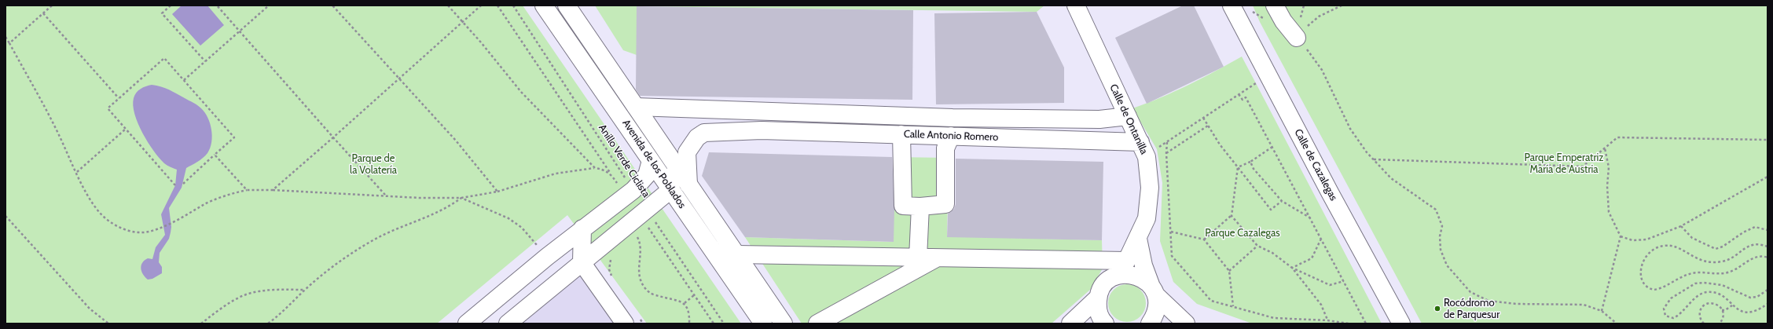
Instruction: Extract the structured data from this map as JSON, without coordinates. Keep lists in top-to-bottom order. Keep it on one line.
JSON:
{"streets":{"street":["Calle de Ontanilla","Calle Antonio Romero","Avenida de los Poblados","Calle de Cazalegas"],"path":["Anillo Verde Ciclista"]},"crossings":[["Calle de Ontanilla","Calle Antonio Romero"],["Calle Antonio Romero","Avenida de los Poblados"]],"parks":["Parque Emperatriz María de Austria","Parque de la Volatería","Parque Cazalegas"],"places":["Rocódromo de Parquesur"]}
